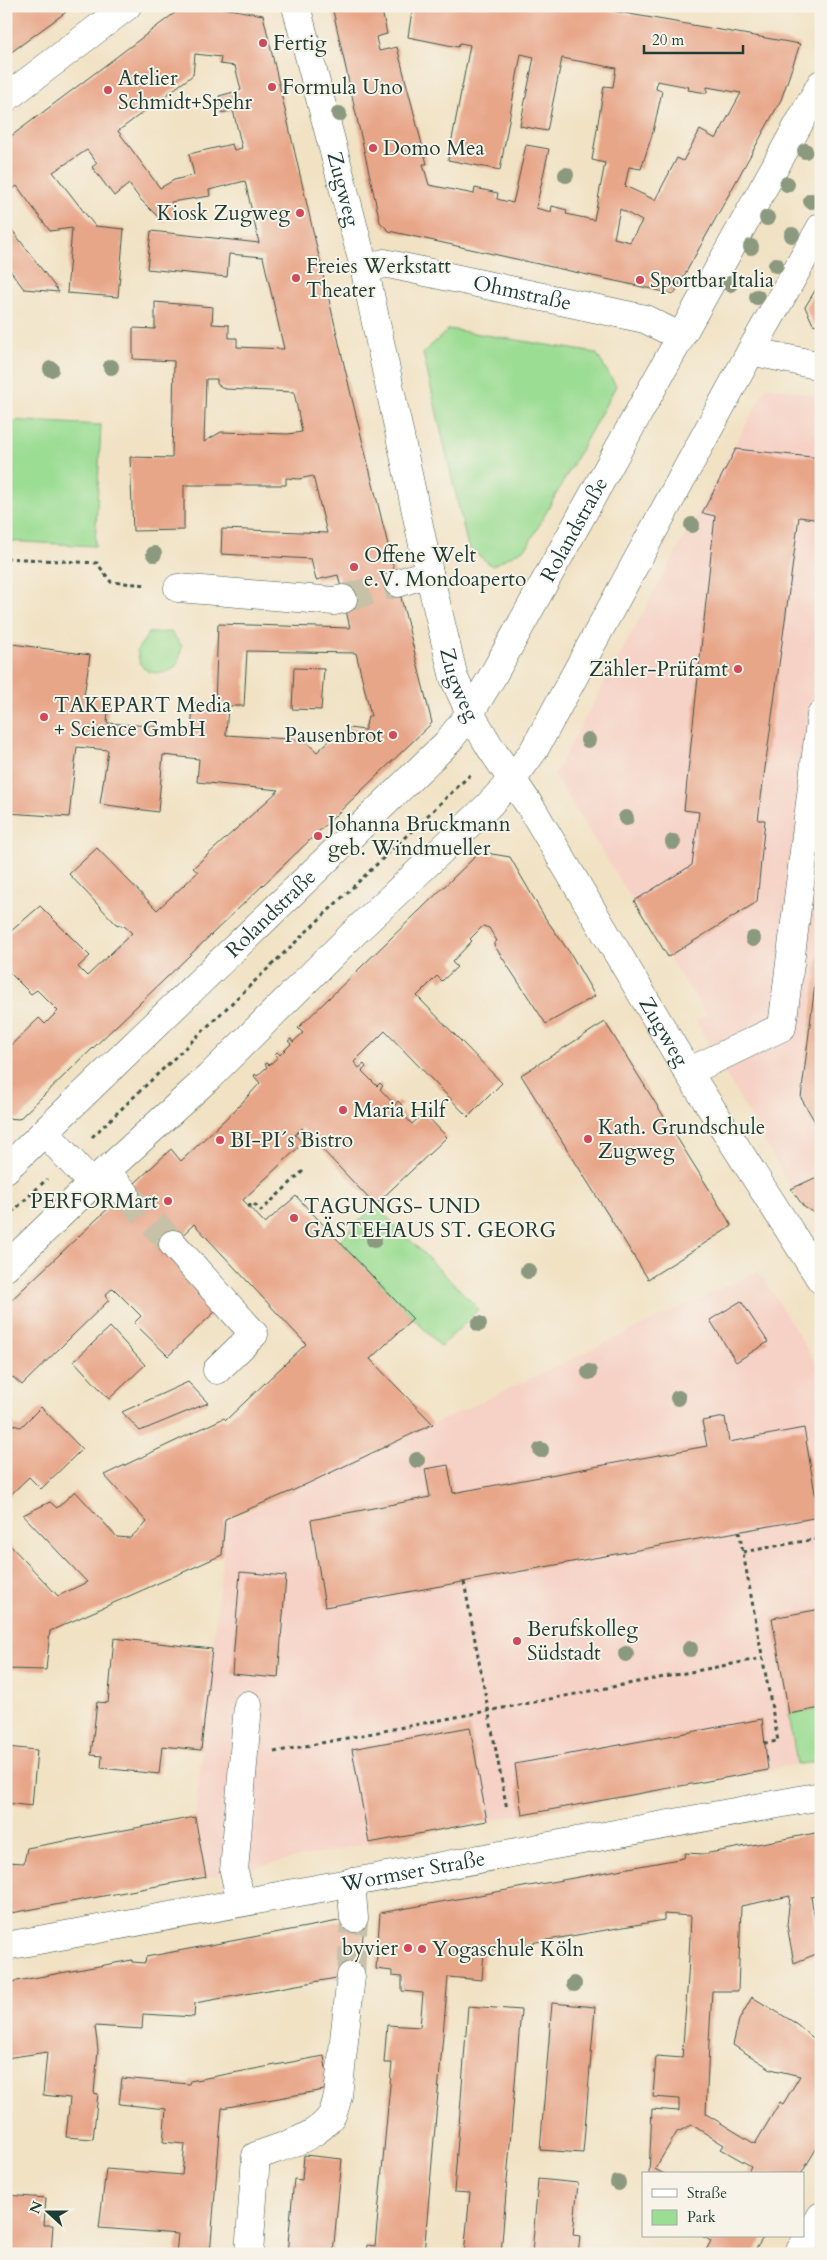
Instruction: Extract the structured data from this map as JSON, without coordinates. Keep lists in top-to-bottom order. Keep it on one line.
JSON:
{"streets":{"street":["Zugweg","Ohmstraße","Rolandstraße","Wormser Straße"]},"crossings":[["Zugweg","Ohmstraße"],["Zugweg","Rolandstraße"],["Ohmstraße","Rolandstraße"]],"places":["Fertig","Formula Uno","Atelier Schmidt+Spehr","Domo Mea","Kiosk Zugweg","Freies Werkstatt Theater","Sportbar Italia","Offene Welt e.V. Mondoaperto","Zähler-Prüfamt","TAKEPART Media + Science GmbH","Pausenbrot","Johanna Bruckmann geb. Windmueller","Maria Hilf","Kath. Grundschule Zugweg","BI-PI´s Bistro","PERFORMart","TAGUNGS- UND GÄSTEHAUS ST. GEORG","Berufskolleg Südstadt","byvier","Yogaschule Köln"],"legend":["Straße","Park"],"scale_bar":"20 m","north":"left"}
